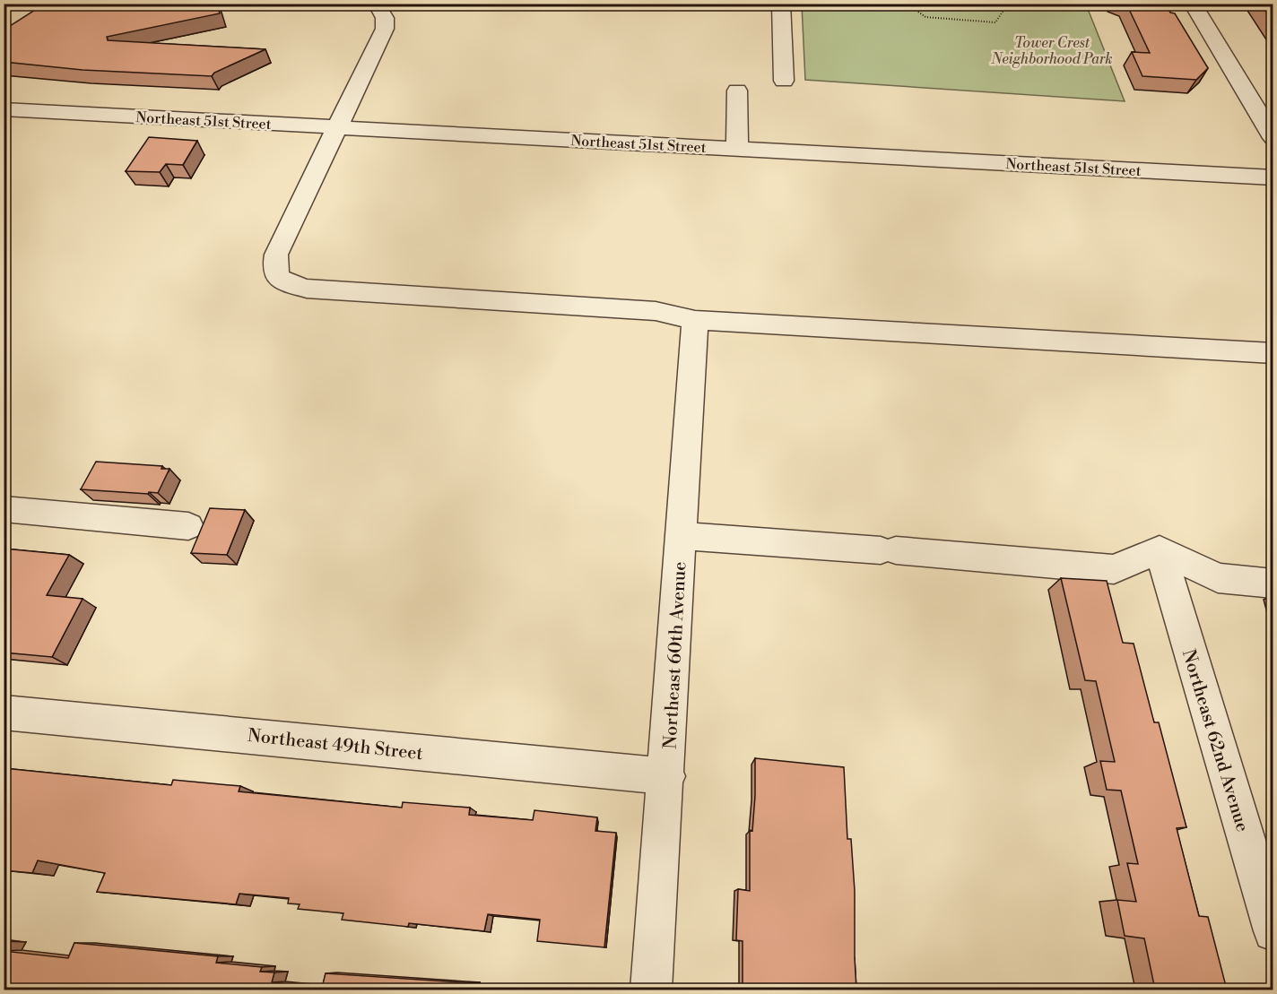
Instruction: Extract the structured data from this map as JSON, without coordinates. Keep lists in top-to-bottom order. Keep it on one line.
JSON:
{"streets":{"street":["Northeast 51st Street","Northeast 60th Avenue","Northeast 62nd Avenue","Northeast 49th Street"]},"crossings":[["Northeast 60th Avenue","Northeast 49th Street"]],"parks":["Tower Crest Neighborhood Park"]}
